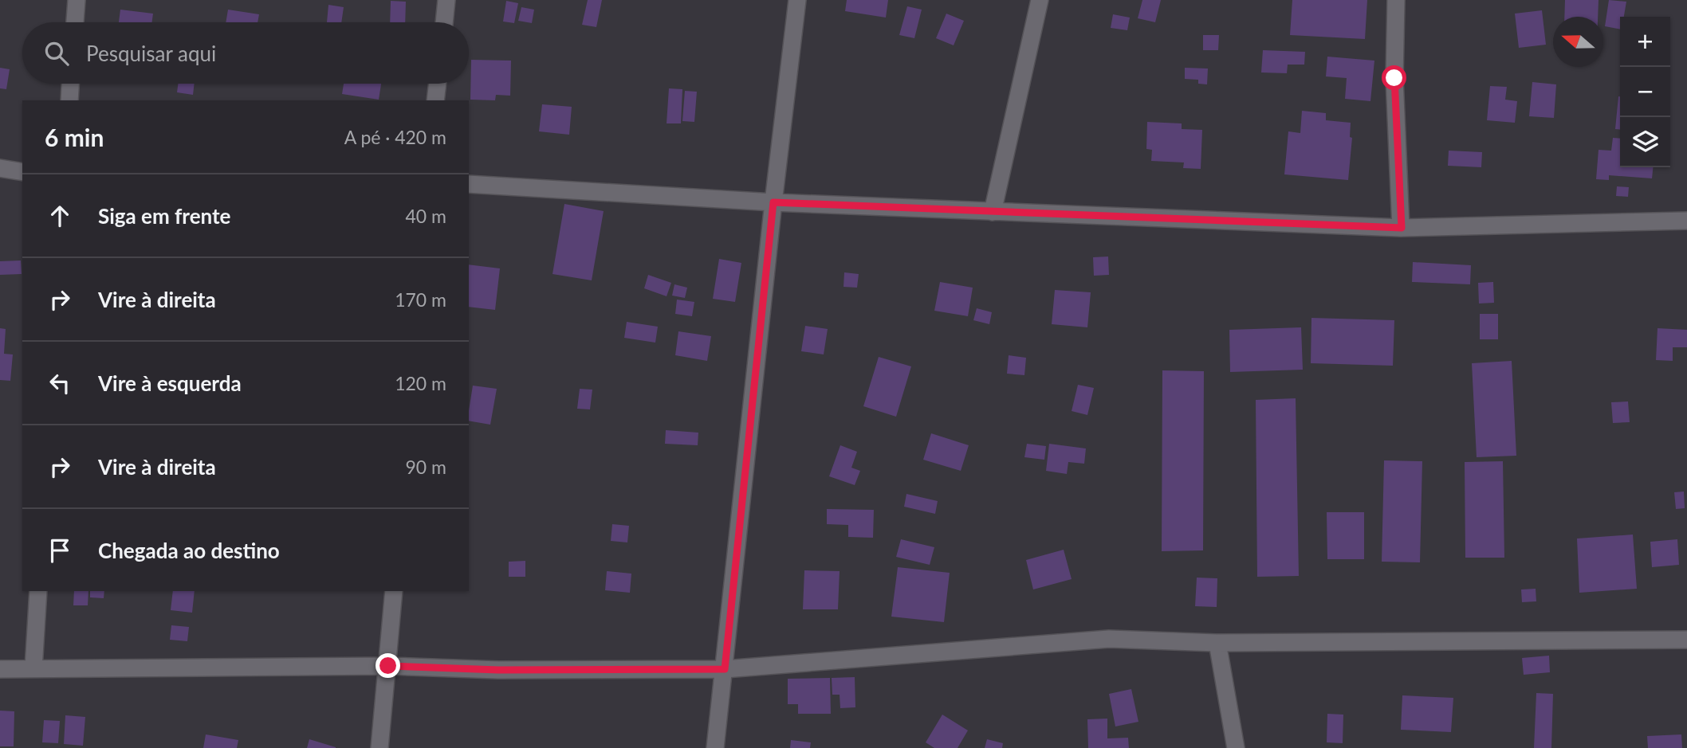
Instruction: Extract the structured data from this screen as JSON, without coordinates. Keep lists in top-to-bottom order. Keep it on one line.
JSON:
{"north":"left","page":{"map_buttons":["+","−"],"search":"Pesquisar aqui","heading":["6 min","A pé · 420 m"],"list":[["Siga em frente","40 m"],["Vire à direita","170 m"],["Vire à esquerda","120 m"],["Vire à direita","90 m"],"Chegada ao destino"]}}
